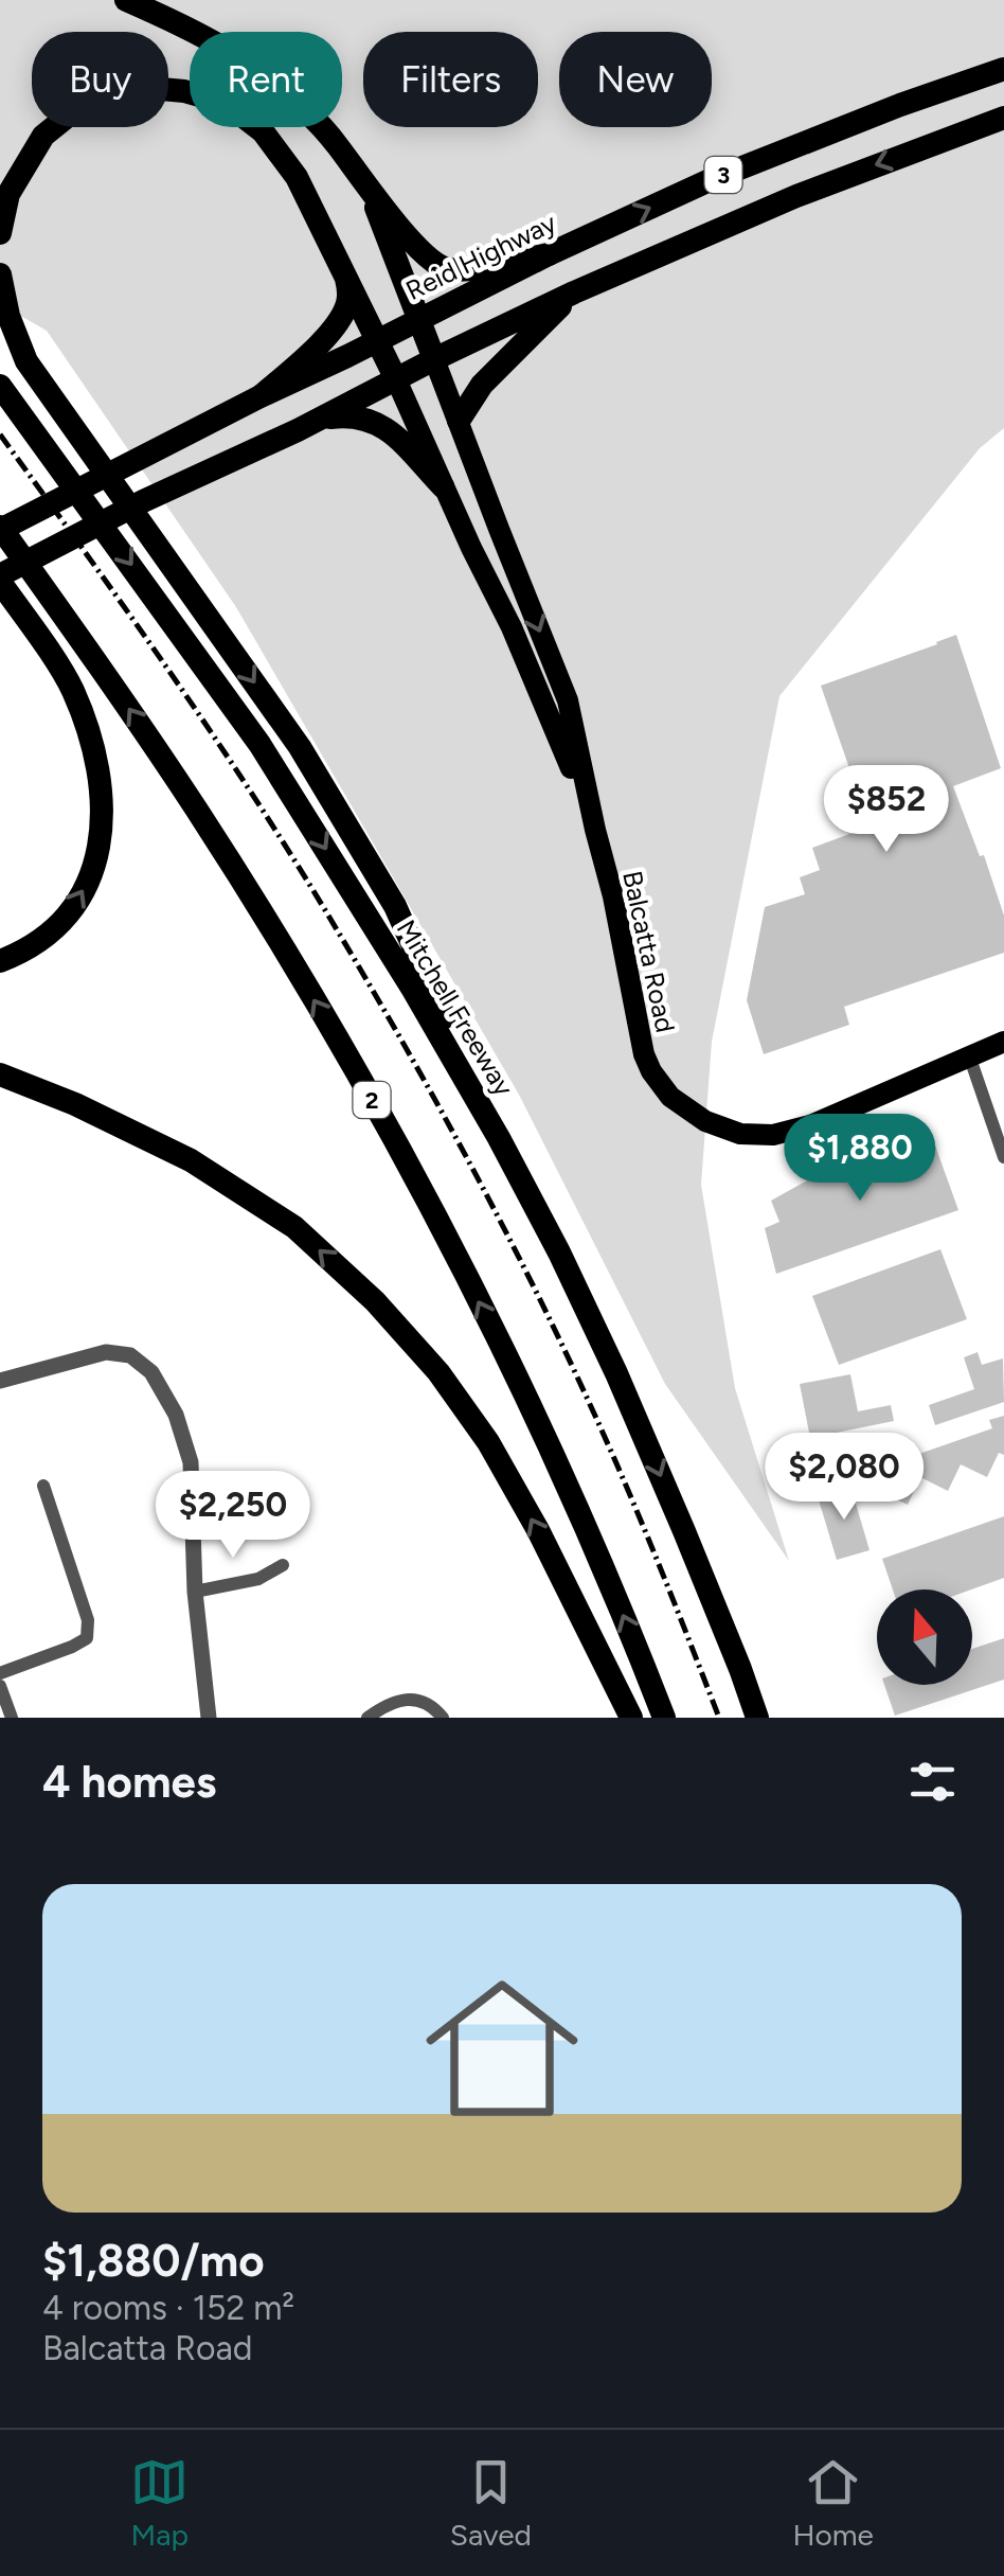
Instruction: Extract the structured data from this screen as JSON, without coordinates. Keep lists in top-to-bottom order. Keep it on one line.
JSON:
{"streets":{"highway":["3","Reid Highway","Mitchell Freeway","2"],"main road":["Balcatta Road"]},"crossings":[["3","Balcatta Road"],["Reid Highway","2"]],"north":"top","page":{"chip":["Buy","Rent","Filters","New"],"price":["$852","$1,880","$2,080","$2,250"],"heading":"4 homes","list":[{"name":"$1,880/mo","note":"4 rooms · 152 m² · Balcatta Road"}],"tabs":["Map","Saved","Home"]}}
